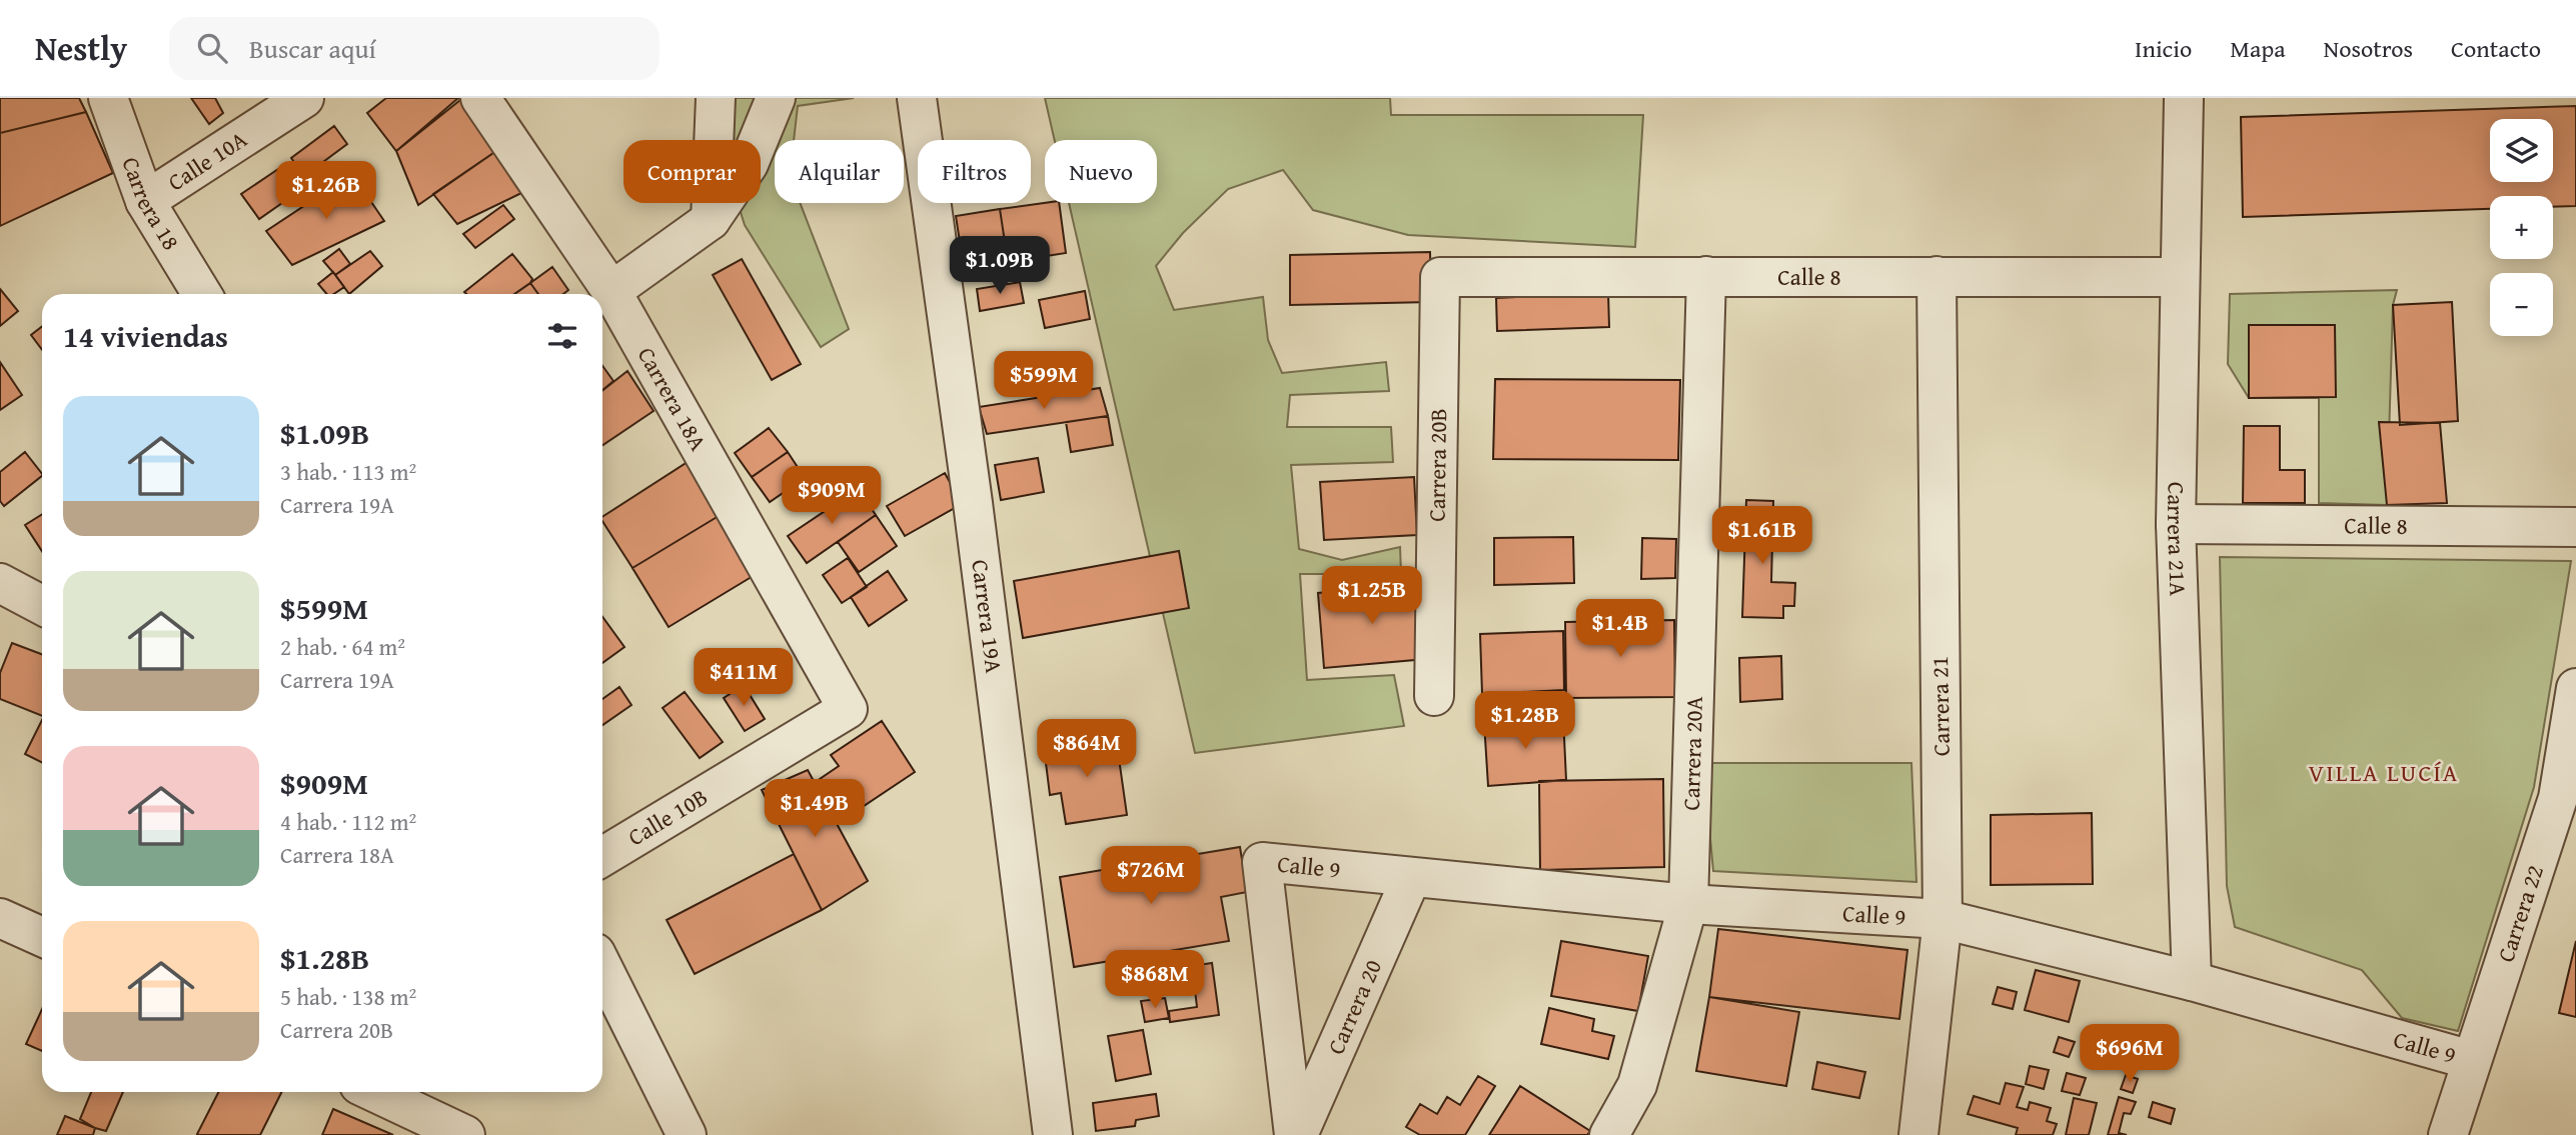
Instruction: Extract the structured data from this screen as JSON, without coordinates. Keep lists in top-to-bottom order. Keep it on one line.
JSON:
{"streets":{"street":["Calle 10A","Carrera 18","Calle 8","Carrera 18A","Carrera 20B","Carrera 21A","Carrera 19A","Carrera 21","Carrera 20A","Calle 10B","Calle 9","Carrera 22","Carrera 20"]},"crossings":[["Calle 10A","Carrera 18"],["Calle 8","Carrera 20B"],["Calle 8","Carrera 21A"],["Calle 8","Carrera 21"],["Calle 8","Carrera 20A"],["Carrera 18A","Calle 10B"],["Carrera 21A","Calle 9"],["Carrera 21","Calle 9"],["Carrera 20A","Calle 9"],["Calle 9","Carrera 22"],["Calle 9","Carrera 20"]],"districts":["VILLA LUCÍA"],"page":{"header":"Nestly","search":"Buscar aquí","nav":["Inicio","Mapa","Nosotros","Contacto"],"map_buttons":["+","−"],"chip":["Comprar","Alquilar","Filtros","Nuevo"],"price":["$1.26B","$1.09B","$599M","$909M","$1.61B","$1.25B","$1.4B","$411M","$1.28B","$864M","$1.49B","$726M","$868M","$696M"],"heading":"14 viviendas","list":[{"name":"$1.09B","note":"3 hab. · 113 m² · Carrera 19A"},{"name":"$599M","note":"2 hab. · 64 m² · Carrera 19A"},{"name":"$909M","note":"4 hab. · 112 m² · Carrera 18A"},{"name":"$1.28B","note":"5 hab. · 138 m² · Carrera 20B"}]}}
